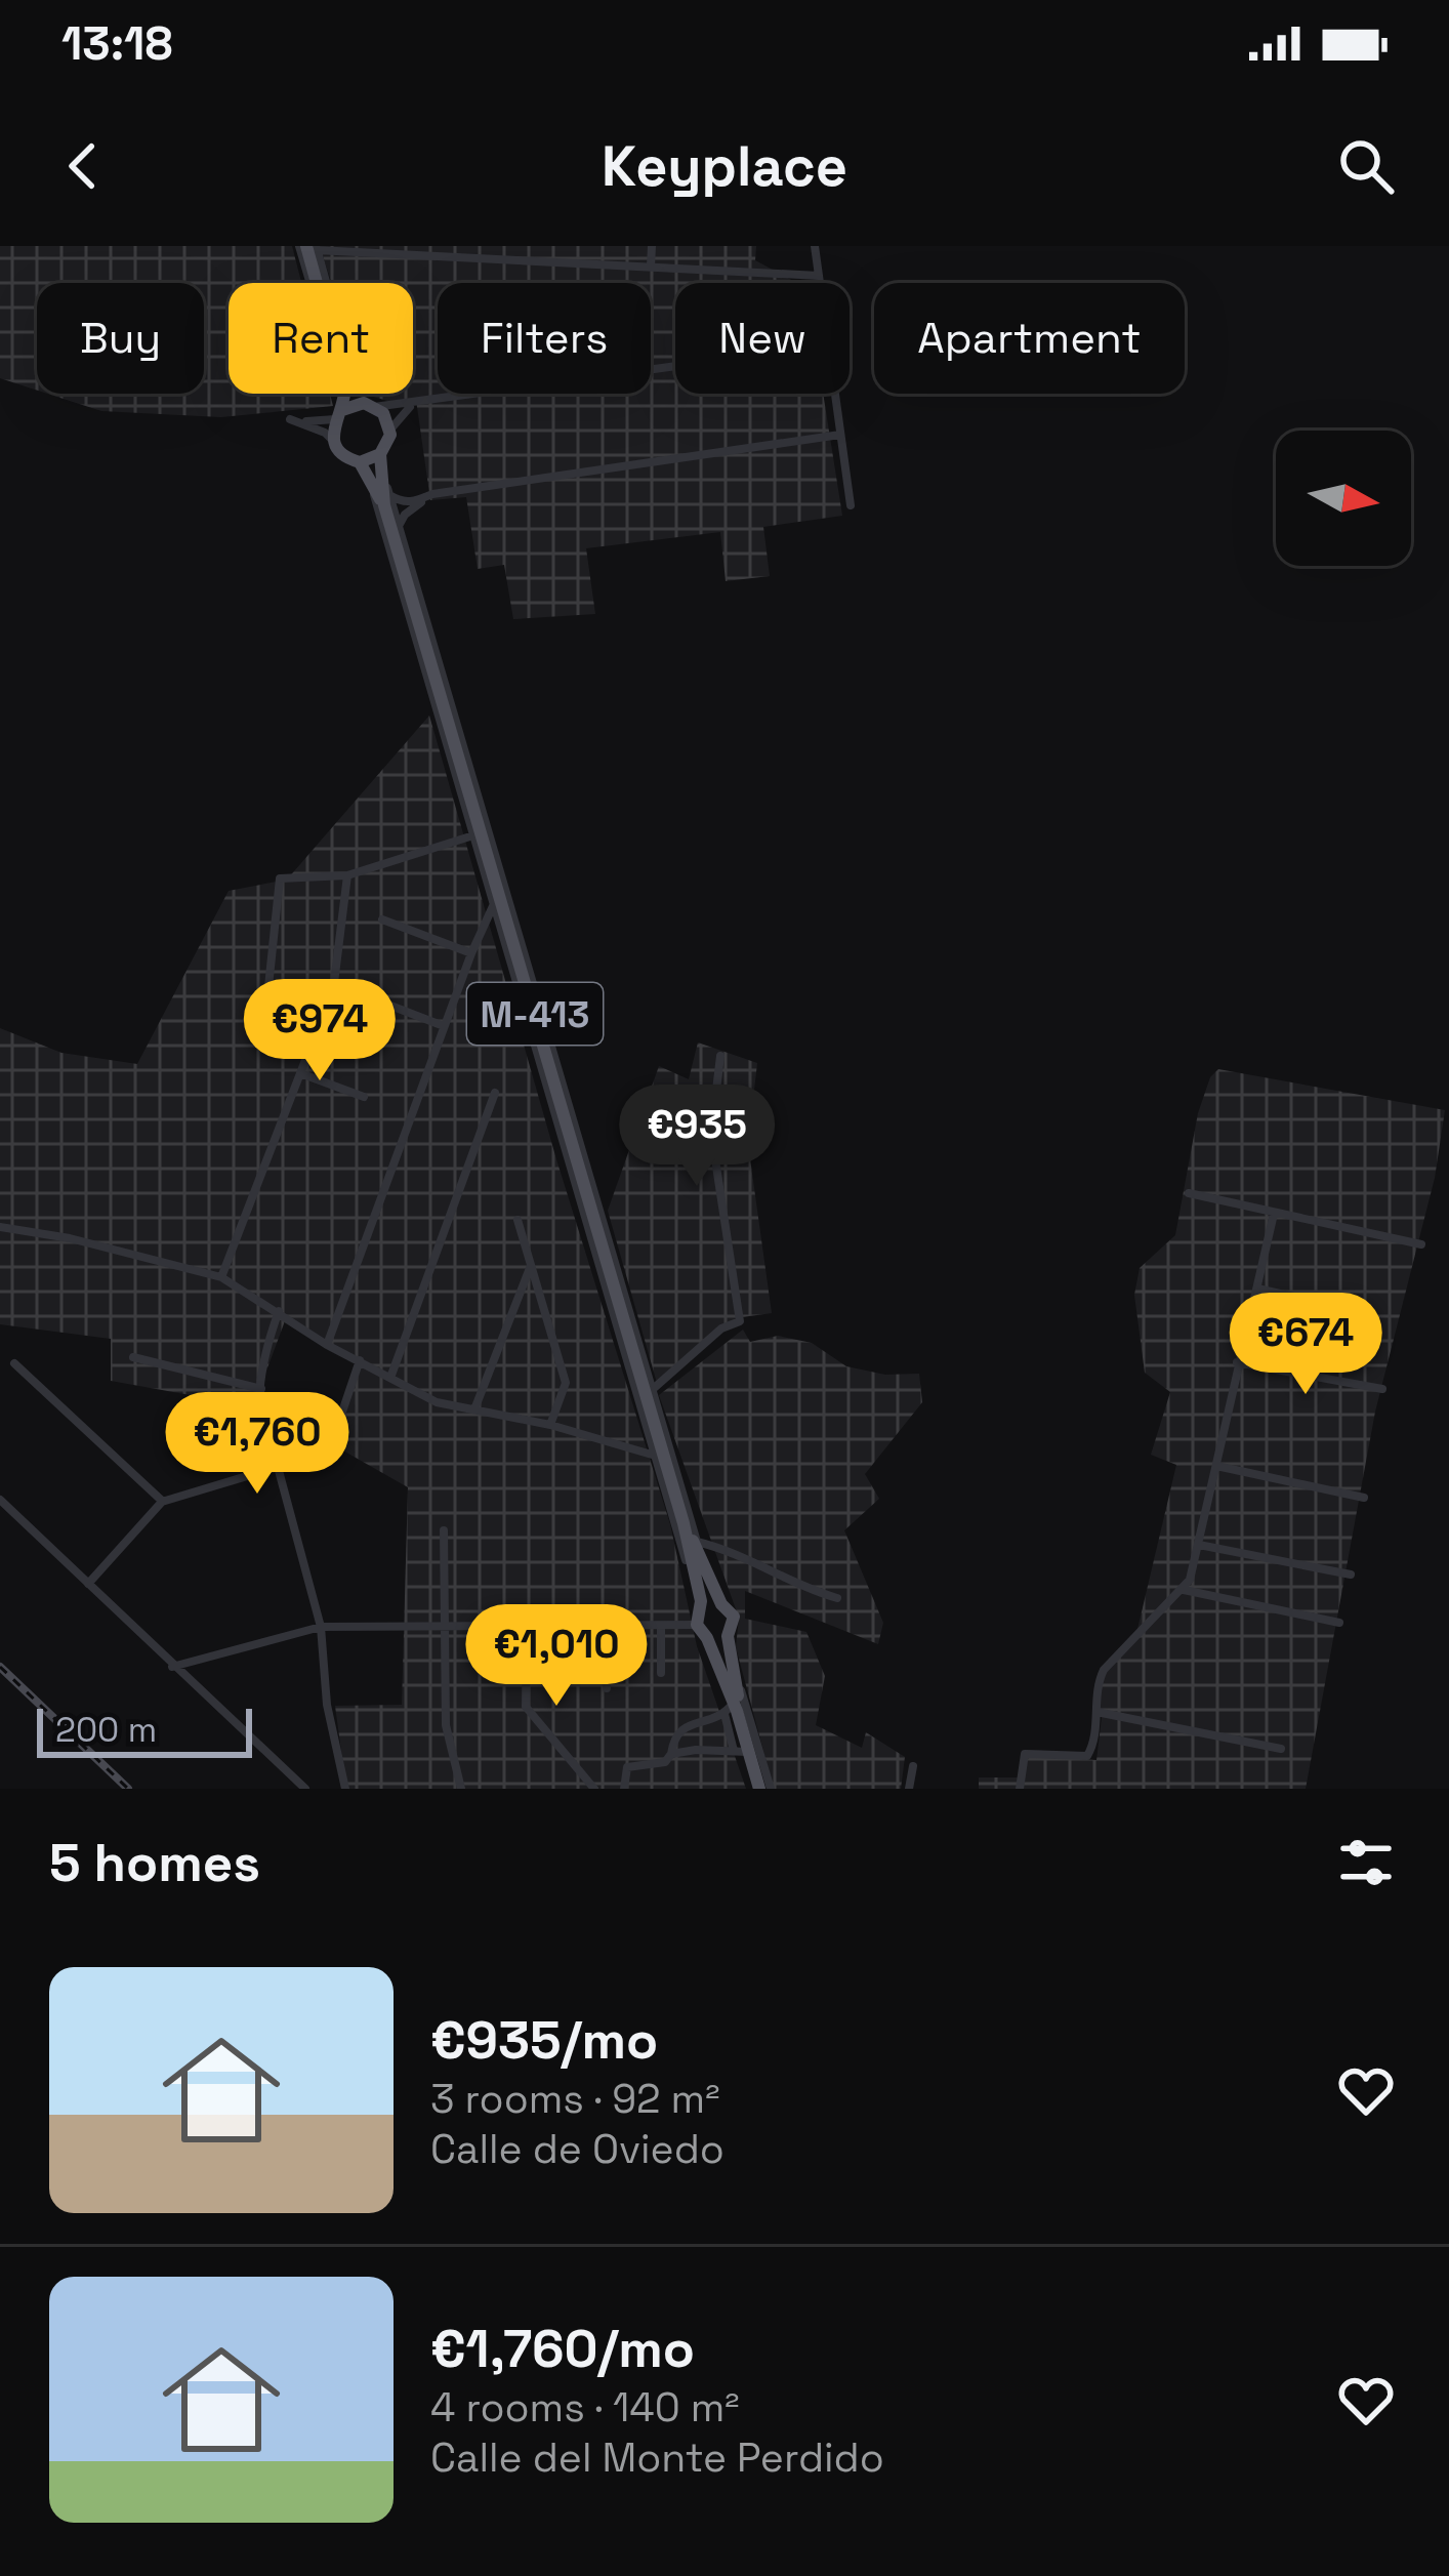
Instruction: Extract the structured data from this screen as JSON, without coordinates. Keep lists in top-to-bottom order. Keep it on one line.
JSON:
{"streets":{"main road":["M-413"]},"scale_bar":"200 m","north":"right","page":{"status":"13:18","header":"Keyplace","chip":["Buy","Rent","Filters","New","Apartment"],"price":["€974","€935","€674","€1,760","€1,010"],"scale":"200 m","heading":"5 homes","list":[{"name":"€935/mo","note":"3 rooms · 92 m² · Calle de Oviedo"},{"name":"€1,760/mo","note":"4 rooms · 140 m² · Calle del Monte Perdido"}]}}
